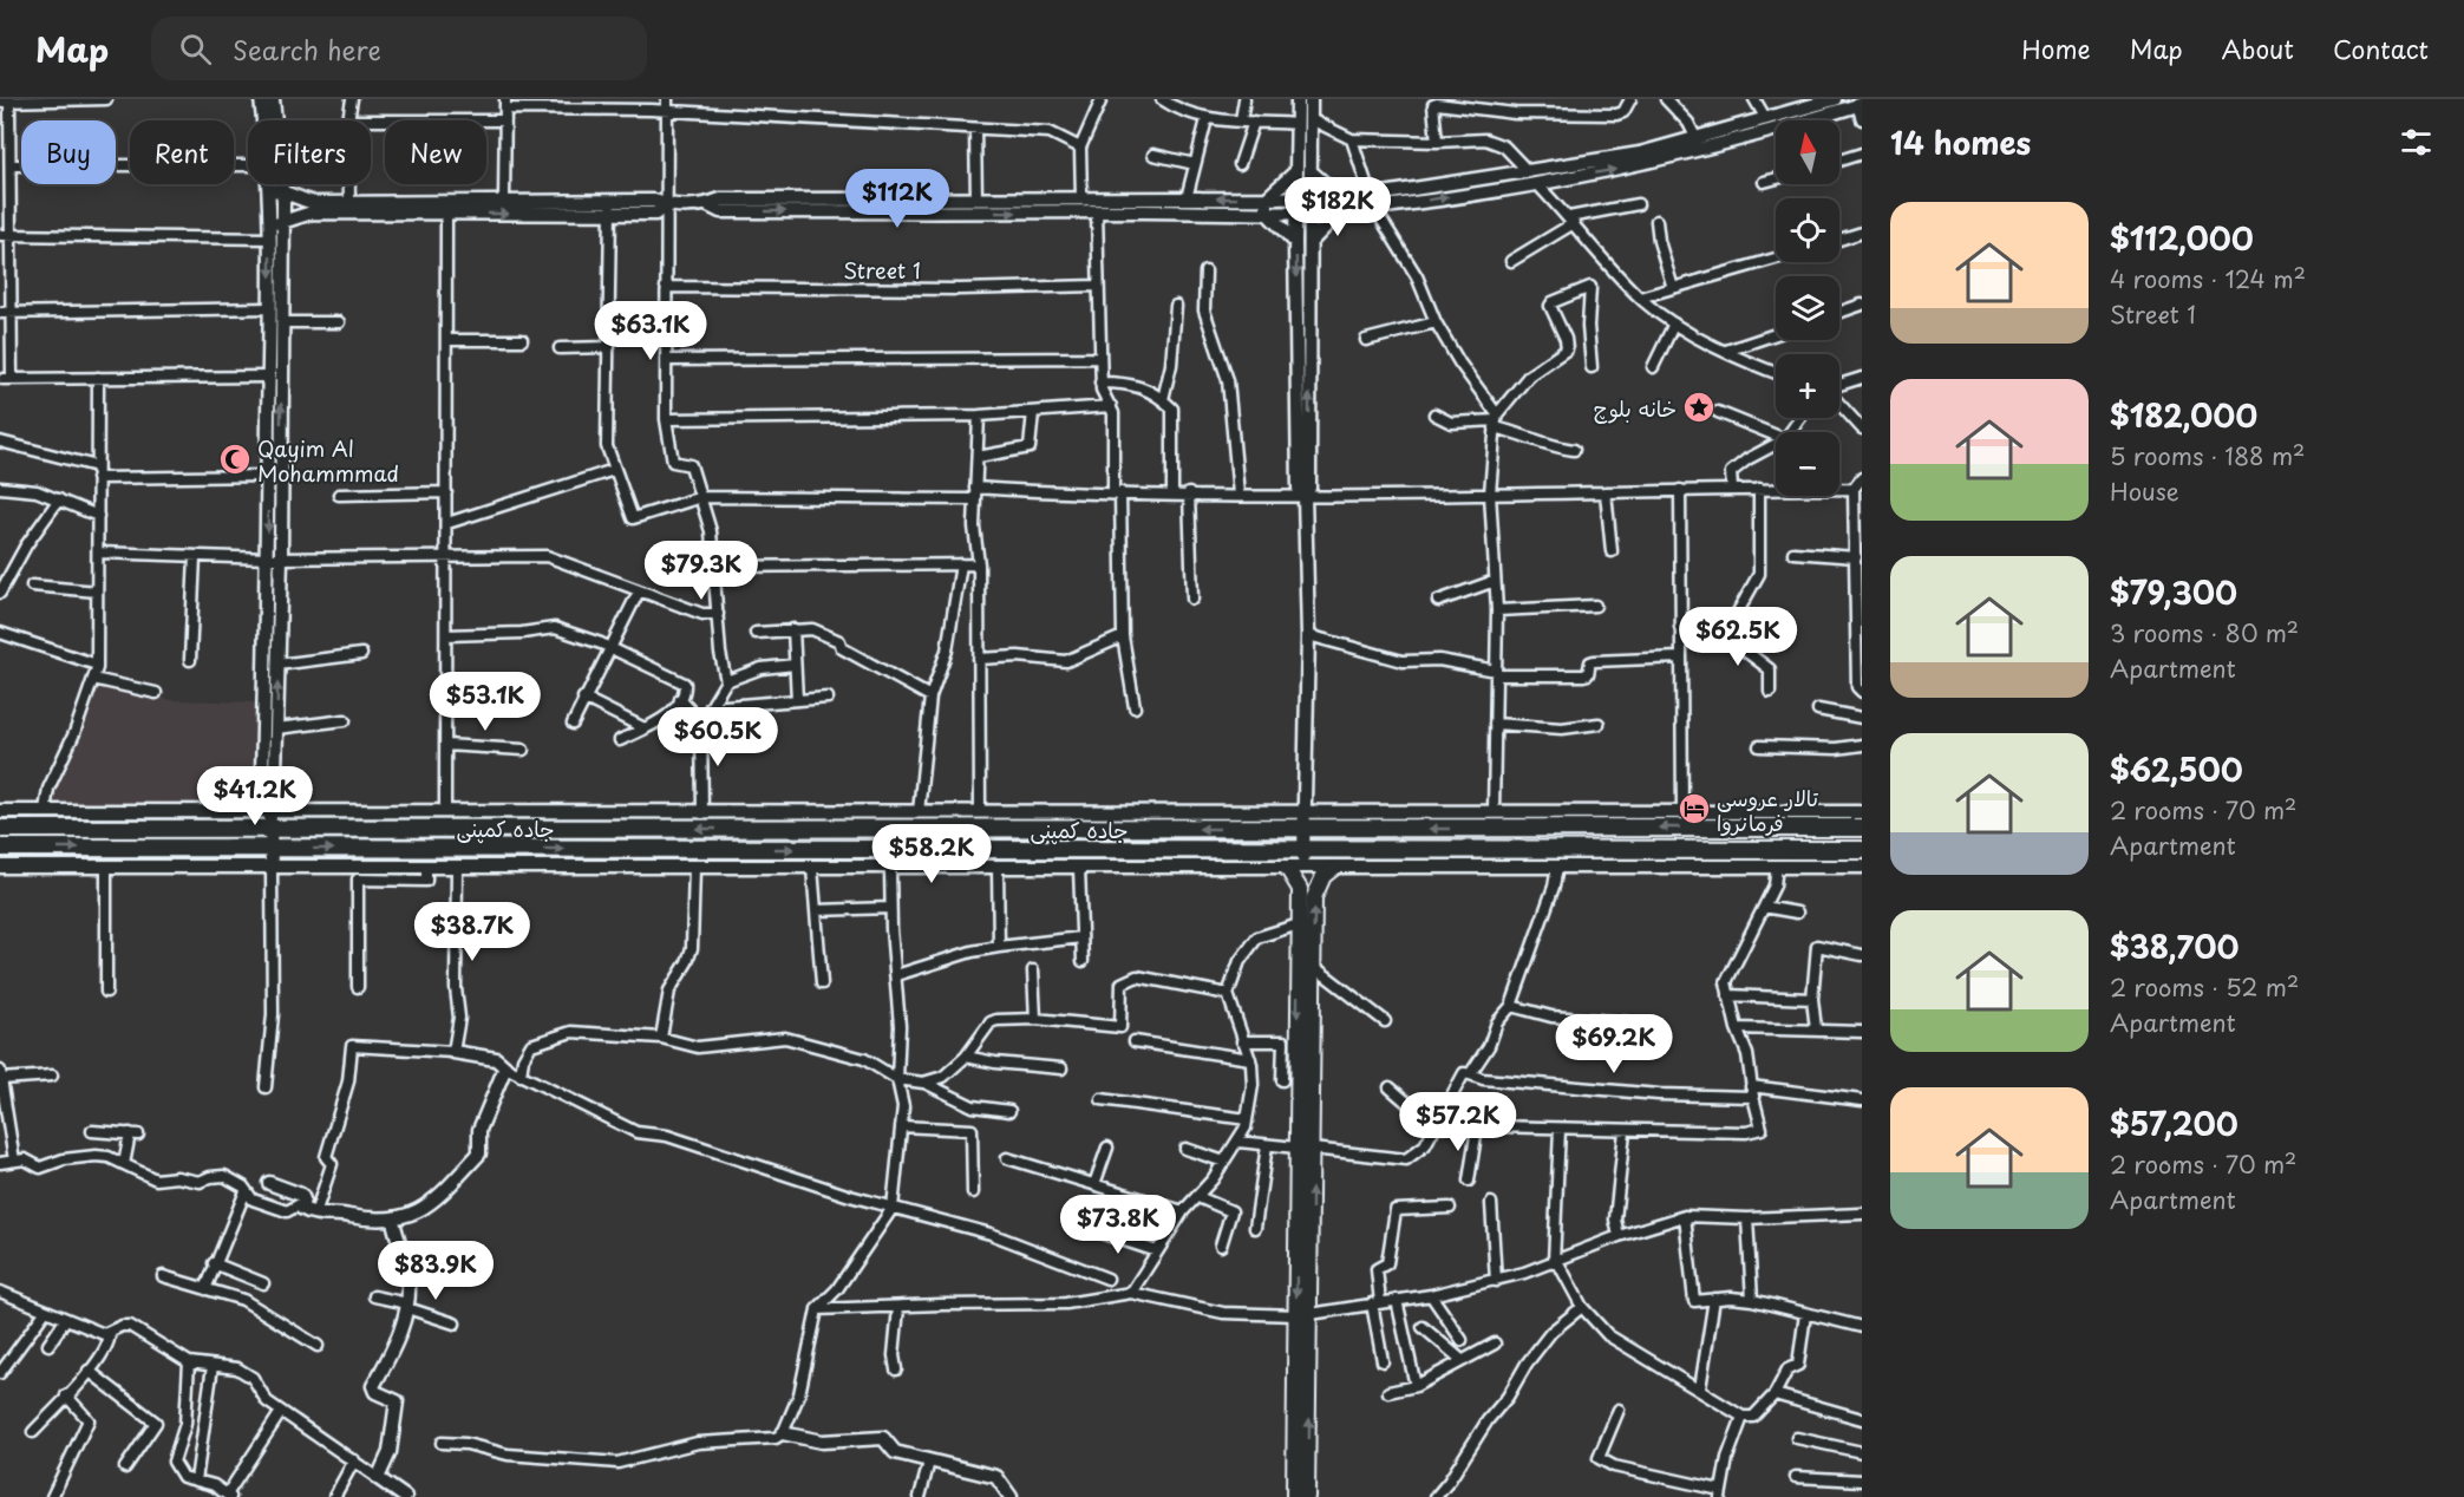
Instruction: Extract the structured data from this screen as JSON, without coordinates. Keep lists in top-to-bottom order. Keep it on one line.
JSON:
{"streets":{"highway":["جاده کمپنی"],"street":["Street 1"]},"places":{"place":["خانه بلوچ"],"mosque":["Qayim Al Mohammmad"],"hotel":["تالار عروسی فرمانروا"]},"north":"top","page":{"header":"Map","search":"Search here","nav":["Home","Map","About","Contact"],"heading":"14 homes","map_buttons":["+","−"],"chip":["Buy","Rent","Filters","New"],"price":["$112K","$182K","$63.1K","$79.3K","$62.5K","$53.1K","$60.5K","$41.2K","$58.2K","$38.7K","$69.2K","$57.2K","$73.8K","$83.9K"],"list":[{"name":"$112,000","note":"4 rooms · 124 m² · Street 1"},{"name":"$182,000","note":"5 rooms · 188 m² · House"},{"name":"$79,300","note":"3 rooms · 80 m² · Apartment"},{"name":"$62,500","note":"2 rooms · 70 m² · Apartment"},{"name":"$38,700","note":"2 rooms · 52 m² · Apartment"},{"name":"$57,200","note":"2 rooms · 70 m² · Apartment"}]}}
